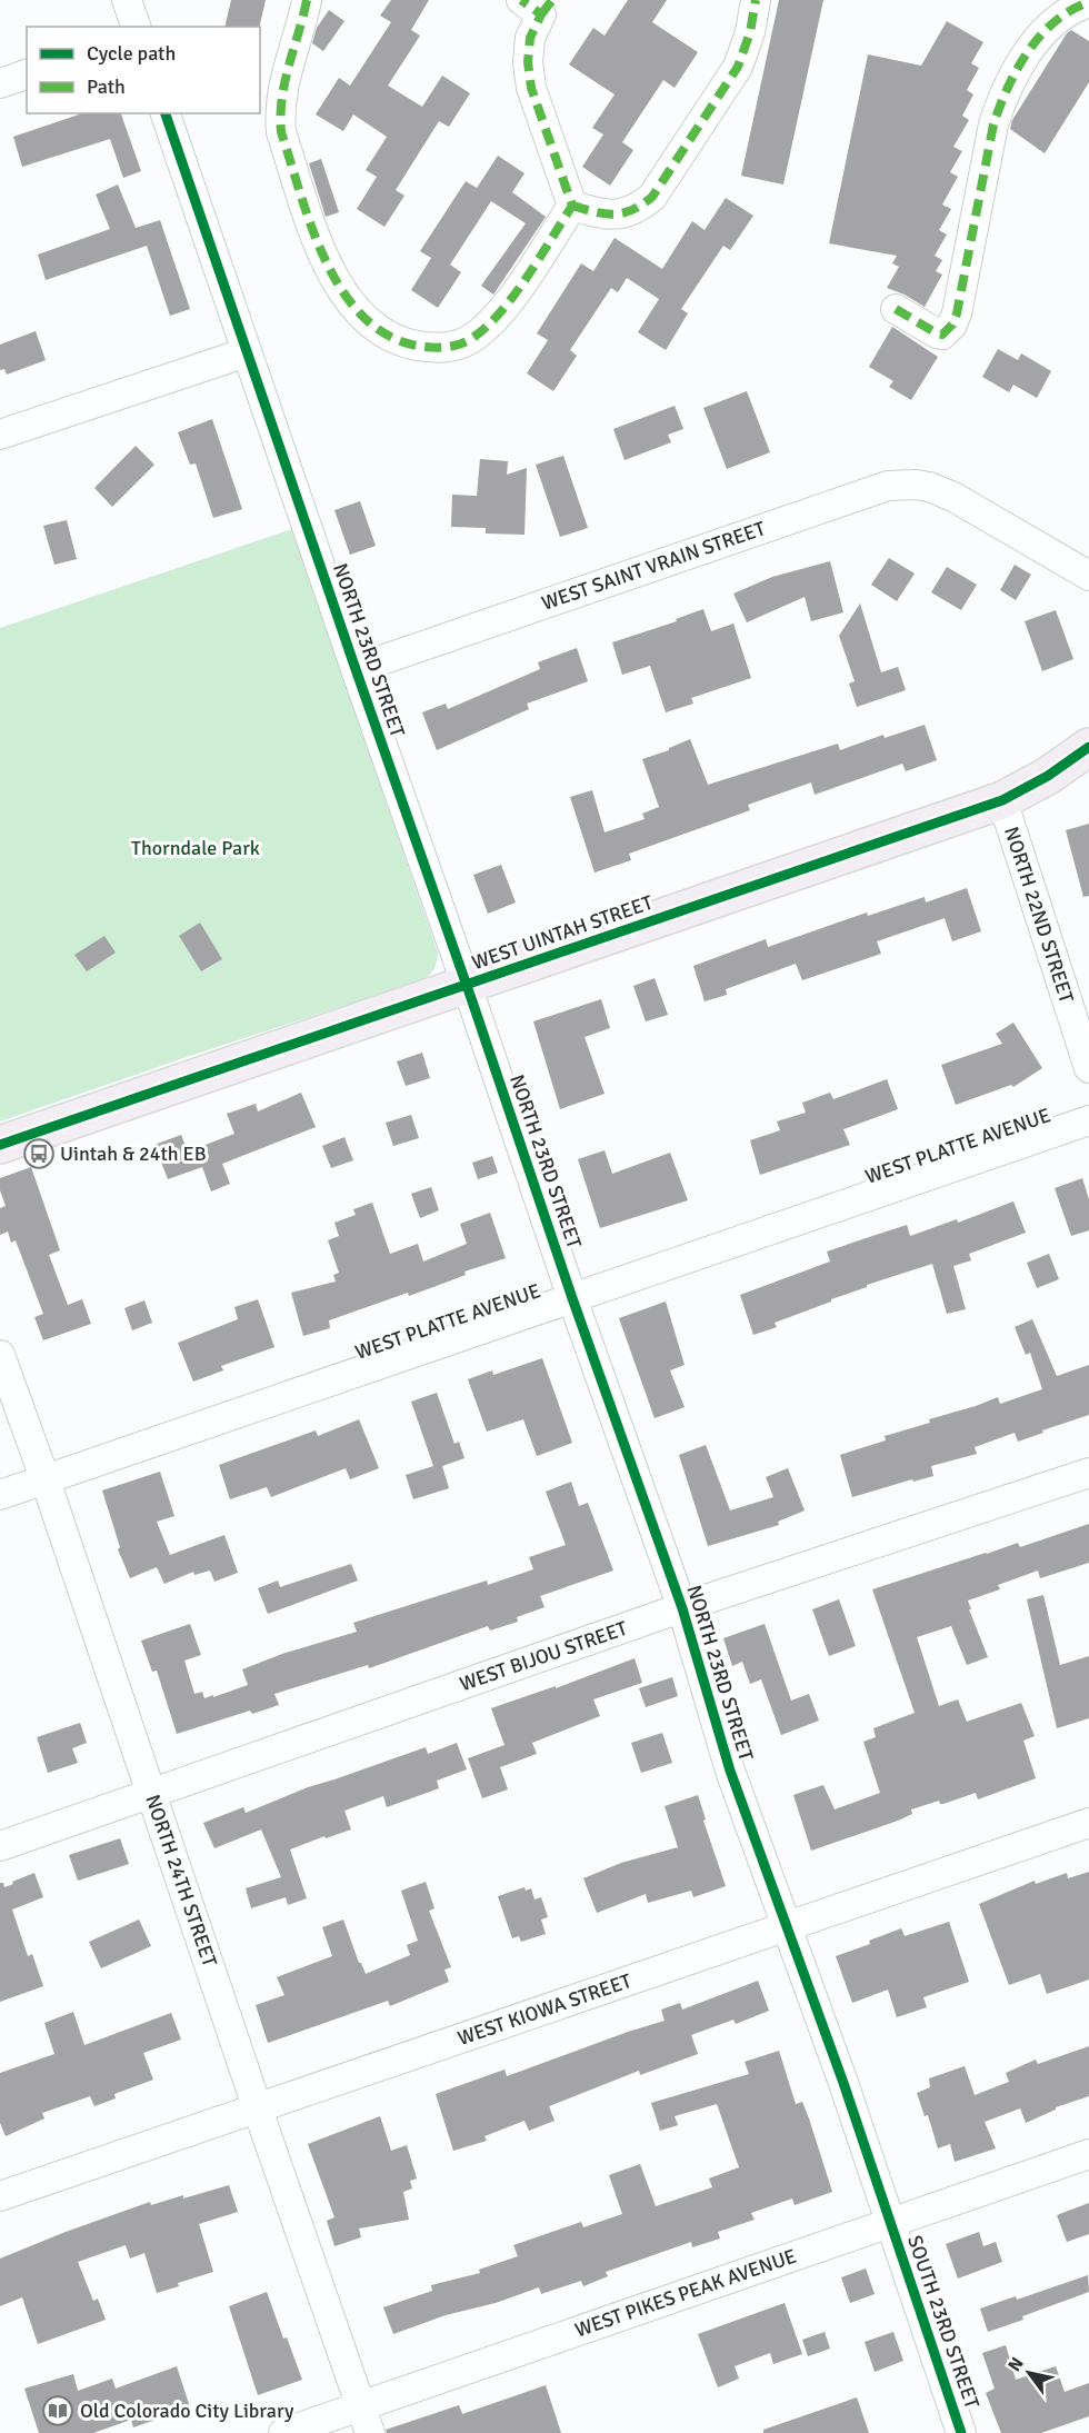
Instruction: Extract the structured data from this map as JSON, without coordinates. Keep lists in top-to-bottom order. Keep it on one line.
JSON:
{"streets":{"main road":["WEST UINTAH STREET"],"street":["WEST SAINT VRAIN STREET","NORTH 23RD STREET","NORTH 22ND STREET","WEST PLATTE AVENUE","WEST BIJOU STREET","NORTH 24TH STREET","WEST KIOWA STREET","WEST PIKES PEAK AVENUE","SOUTH 23RD STREET"]},"crossings":[["WEST SAINT VRAIN STREET","NORTH 23RD STREET"],["NORTH 23RD STREET","WEST UINTAH STREET"],["NORTH 23RD STREET","WEST PLATTE AVENUE"],["NORTH 23RD STREET","WEST BIJOU STREET"],["NORTH 23RD STREET","WEST KIOWA STREET"],["NORTH 23RD STREET","WEST PIKES PEAK AVENUE"],["NORTH 23RD STREET","SOUTH 23RD STREET"],["NORTH 22ND STREET","WEST UINTAH STREET"],["WEST PLATTE AVENUE","NORTH 24TH STREET"],["WEST BIJOU STREET","NORTH 24TH STREET"],["NORTH 24TH STREET","WEST KIOWA STREET"],["NORTH 24TH STREET","WEST PIKES PEAK AVENUE"],["WEST PIKES PEAK AVENUE","SOUTH 23RD STREET"]],"parks":["Thorndale Park"],"places":{"bus stop":["Uintah & 24th EB"],"library":["Old Colorado City Library"]},"legend":["Cycle path","Path"],"north":"top left"}
